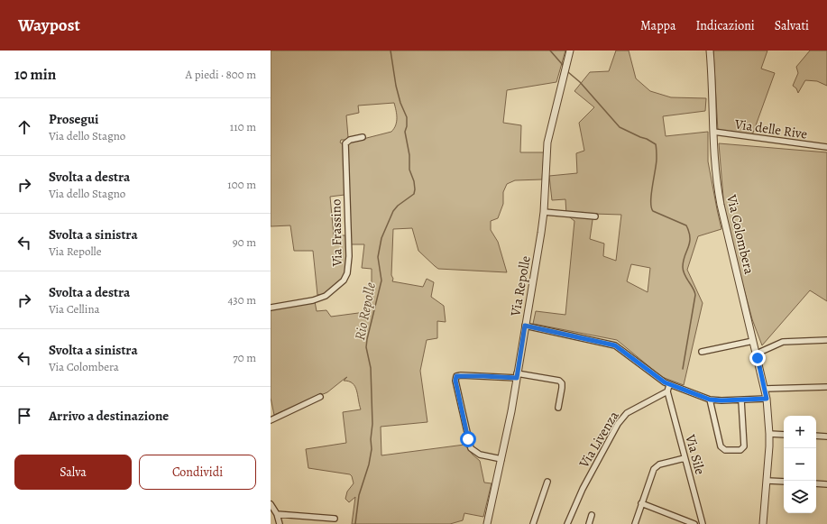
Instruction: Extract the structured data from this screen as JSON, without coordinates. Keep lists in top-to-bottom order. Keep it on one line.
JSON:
{"streets":{"street":["Via delle Rive","Via Frassino","Via Colombera","Via Repolle","Via Livenza","Via Sile"]},"crossings":[["Via delle Rive","Via Colombera"],["Via Livenza","Via Sile"]],"water":["Rio Repolle"],"page":{"header":"Waypost","nav":["Mappa","Indicazioni","Salvati"],"heading":["10 min","A piedi · 800 m"],"list":[["Prosegui","Via dello Stagno","110 m"],["Svolta a destra","Via dello Stagno","100 m"],["Svolta a sinistra","Via Repolle","90 m"],["Svolta a destra","Via Cellina","430 m"],["Svolta a sinistra","Via Colombera","70 m"],"Arrivo a destinazione"],"map_buttons":["+","−"],"buttons":["Salva","Condividi"]}}
